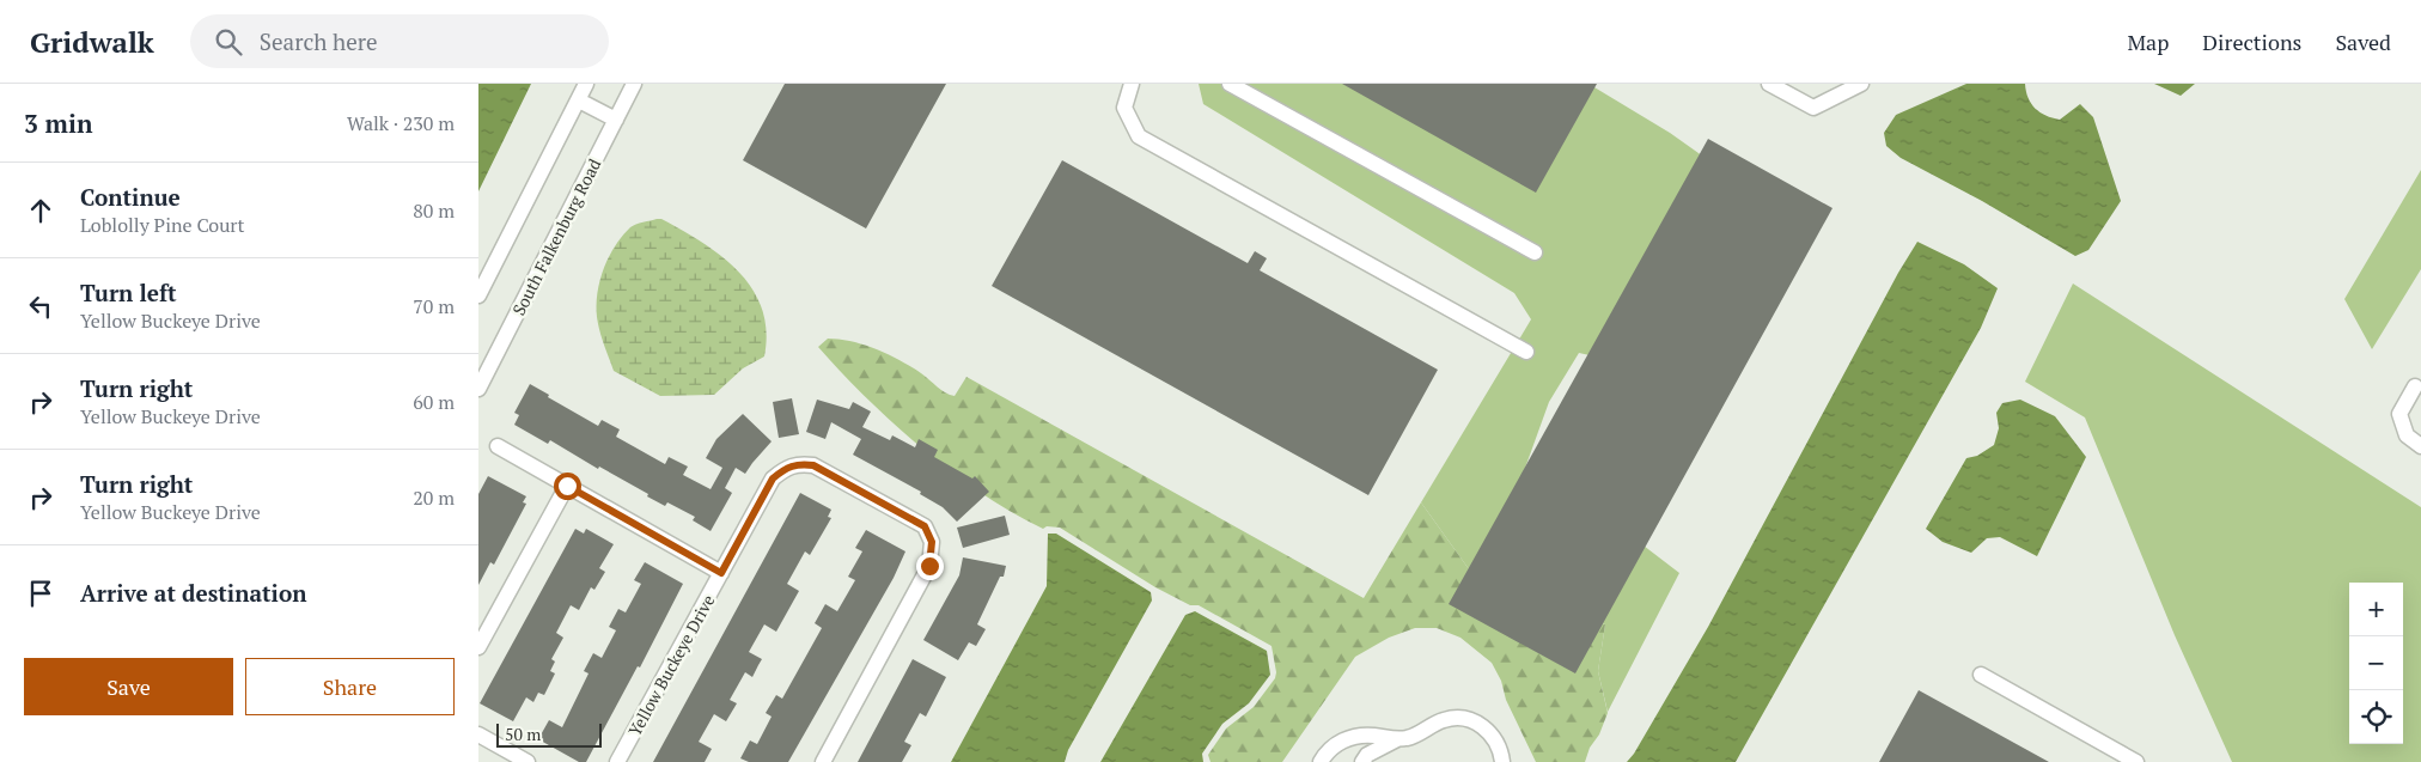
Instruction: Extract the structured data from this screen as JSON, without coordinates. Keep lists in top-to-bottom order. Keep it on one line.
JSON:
{"streets":{"street":["South Falkenburg Road","Yellow Buckeye Drive"]},"scale_bar":"50 m","page":{"header":"Gridwalk","search":"Search here","nav":["Map","Directions","Saved"],"heading":["3 min","Walk · 230 m"],"list":[["Continue","Loblolly Pine Court","80 m"],["Turn left","Yellow Buckeye Drive","70 m"],["Turn right","Yellow Buckeye Drive","60 m"],["Turn right","Yellow Buckeye Drive","20 m"],"Arrive at destination"],"map_buttons":["+","−"],"buttons":["Save","Share"],"scale":"50 m"}}
